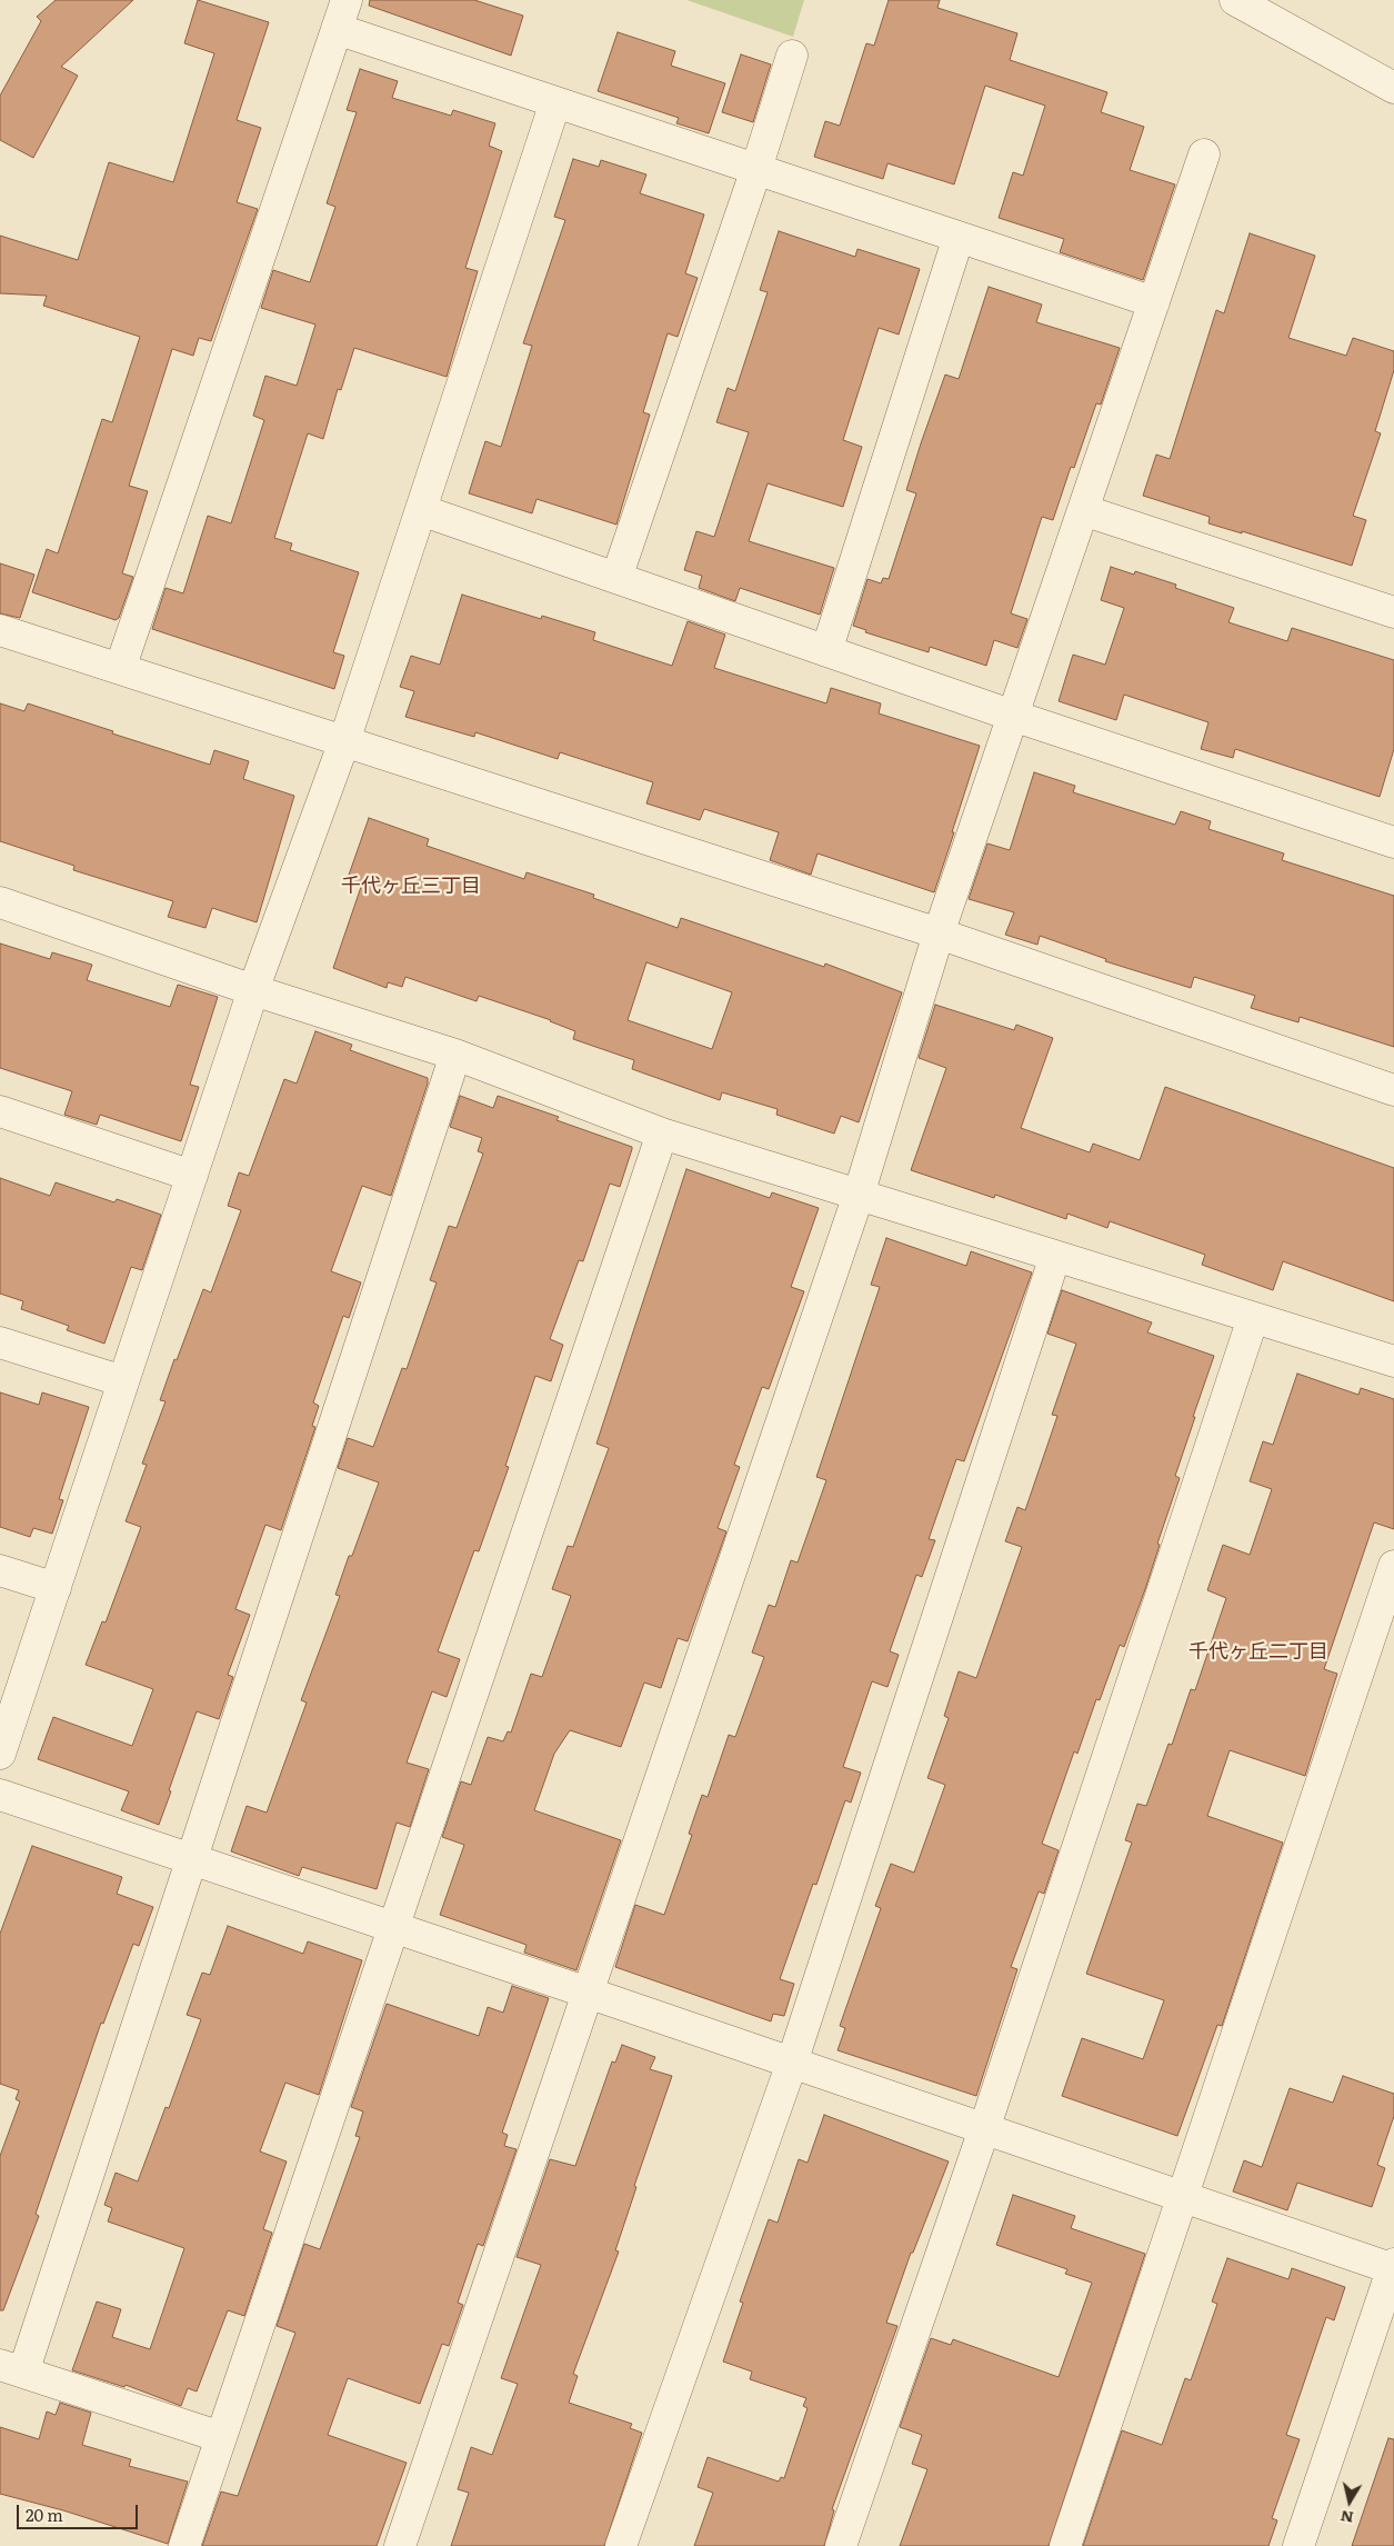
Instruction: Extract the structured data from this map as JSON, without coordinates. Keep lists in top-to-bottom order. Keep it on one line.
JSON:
{"districts":["千代ヶ丘三丁目","千代ヶ丘二丁目"],"scale_bar":"20 m","north":"bottom"}
